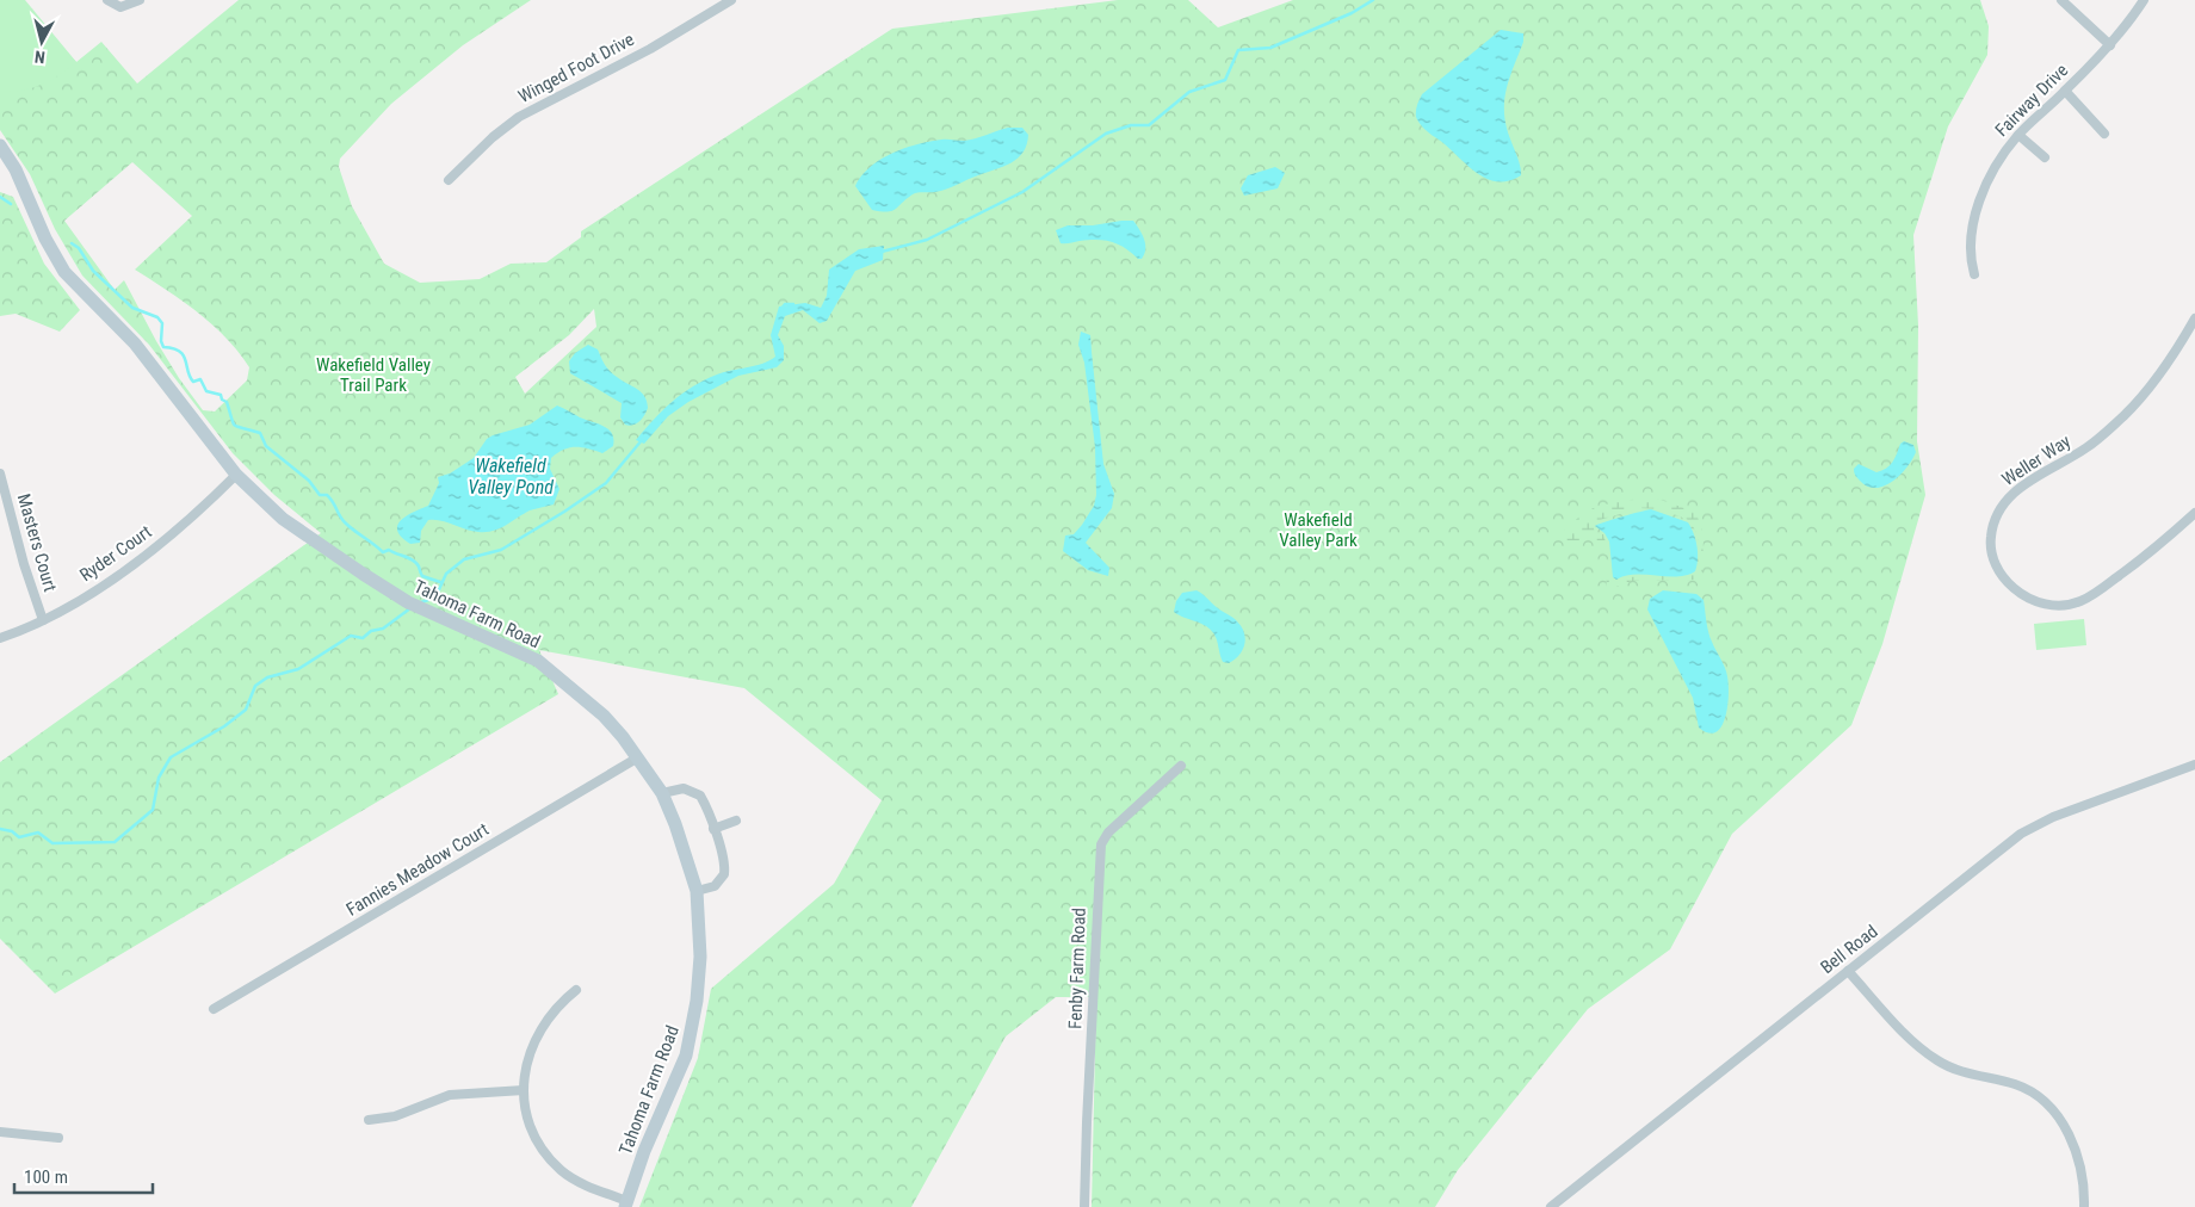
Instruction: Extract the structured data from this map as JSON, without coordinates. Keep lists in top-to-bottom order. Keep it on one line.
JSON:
{"streets":{"street":["Winged Foot Drive","Fairway Drive","Weller Way","Masters Court","Ryder Court","Tahoma Farm Road","Fannies Meadow Court","Bell Road","Fenby Farm Road"]},"crossings":[["Masters Court","Ryder Court"],["Ryder Court","Tahoma Farm Road"],["Tahoma Farm Road","Fannies Meadow Court"]],"water":["Wakefield Valley Pond"],"parks":["Wakefield Valley Trail Park","Wakefield Valley Park"],"scale_bar":"100 m","north":"bottom"}
